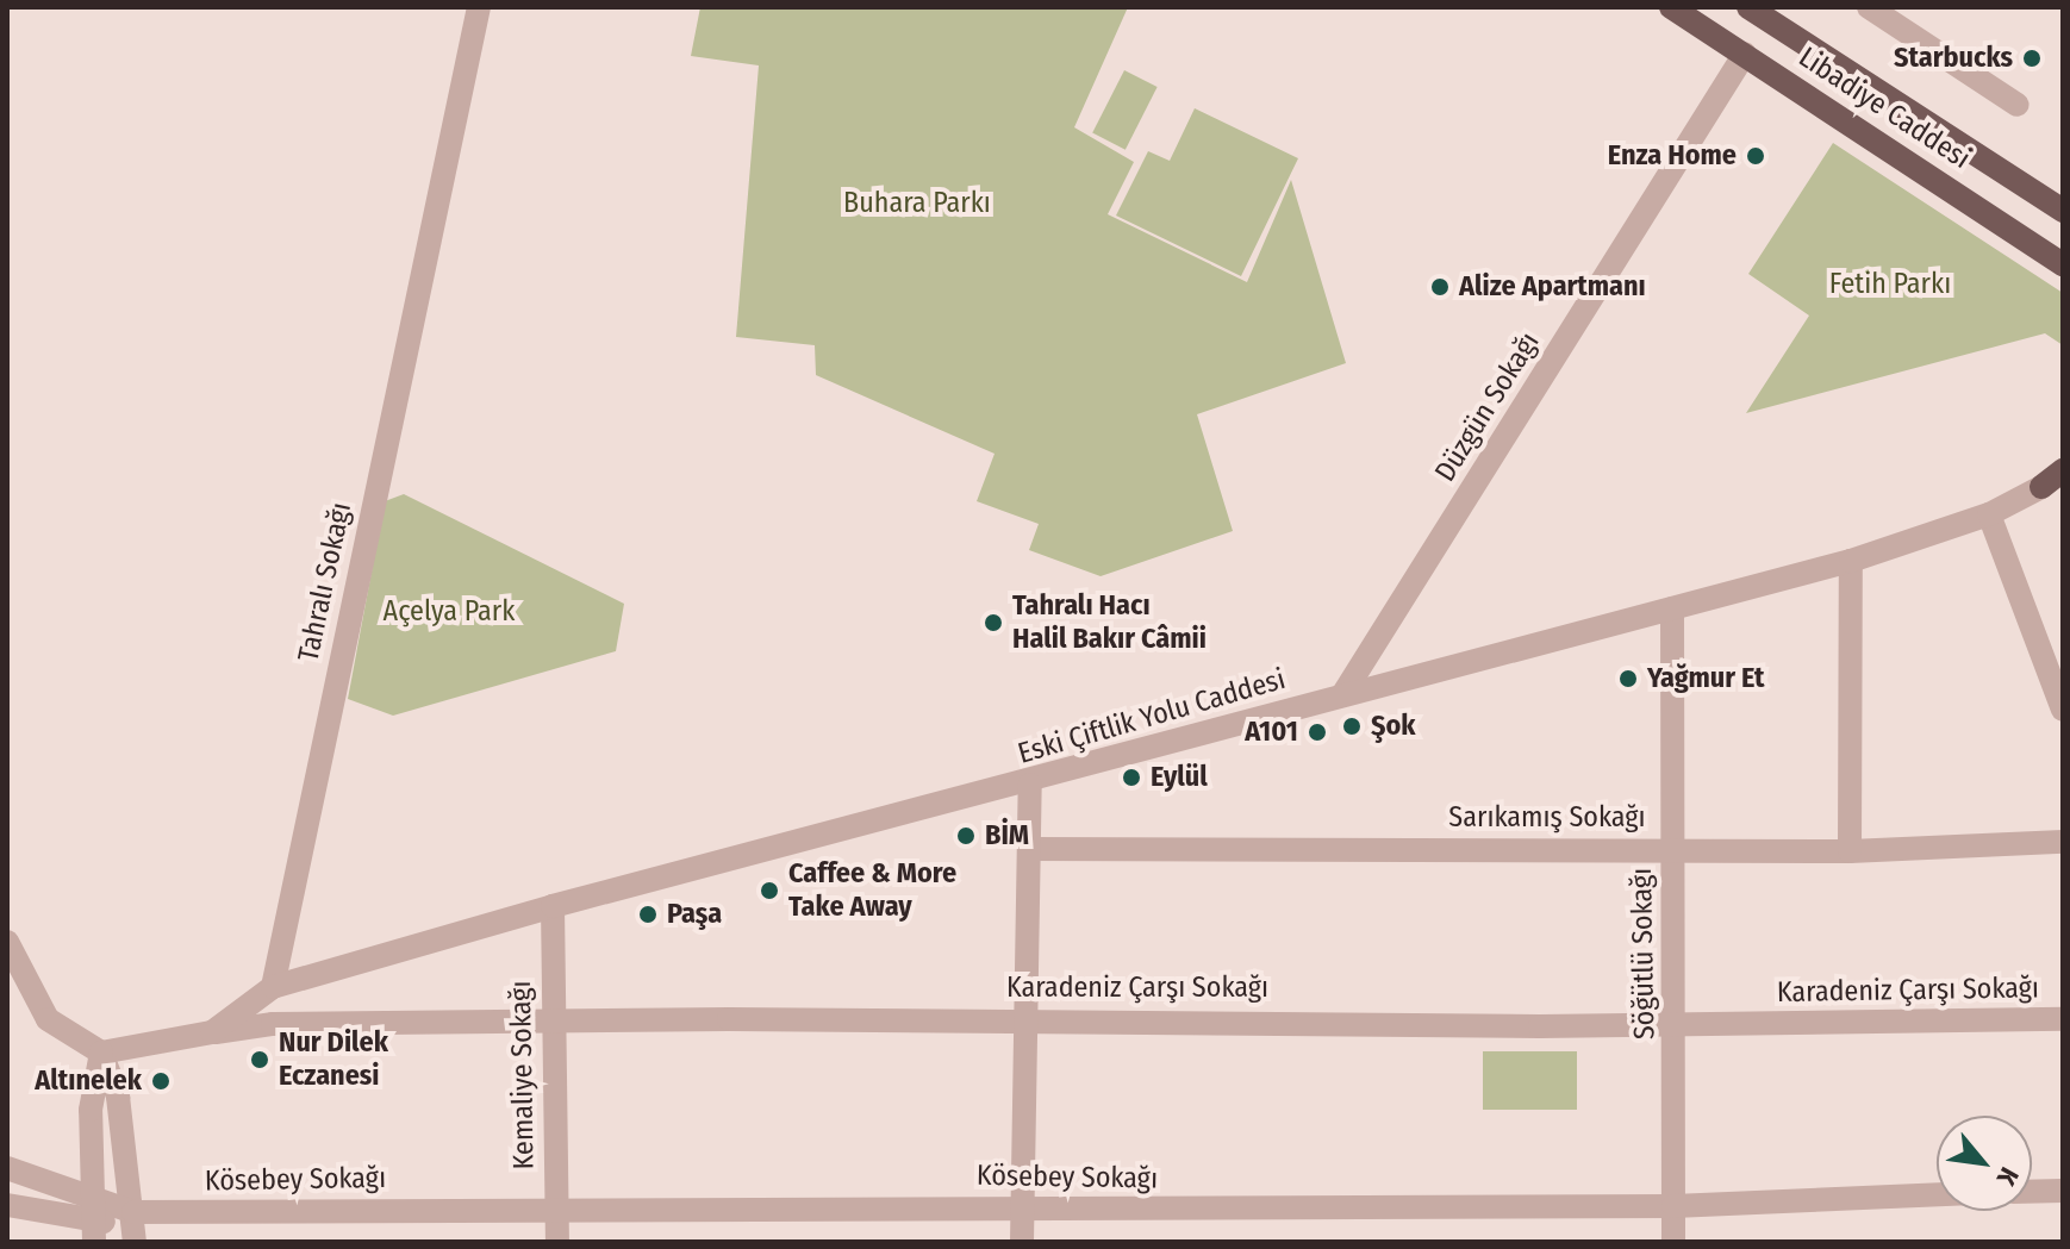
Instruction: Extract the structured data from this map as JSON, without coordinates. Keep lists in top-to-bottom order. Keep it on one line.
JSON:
{"streets":{"main road":["Libadiye Caddesi"],"street":["Düzgün Sokağı","Tahralı Sokağı","Eski Çiftlik Yolu Caddesi","Sarıkamış Sokağı","Söğütlü Sokağı","Karadeniz Çarşı Sokağı","Kemaliye Sokağı","Kösebey Sokağı"]},"crossings":[["Libadiye Caddesi","Düzgün Sokağı"],["Düzgün Sokağı","Eski Çiftlik Yolu Caddesi"],["Tahralı Sokağı","Eski Çiftlik Yolu Caddesi"],["Eski Çiftlik Yolu Caddesi","Söğütlü Sokağı"],["Eski Çiftlik Yolu Caddesi","Kemaliye Sokağı"],["Sarıkamış Sokağı","Söğütlü Sokağı"],["Söğütlü Sokağı","Karadeniz Çarşı Sokağı"],["Söğütlü Sokağı","Kösebey Sokağı"],["Karadeniz Çarşı Sokağı","Kemaliye Sokağı"],["Kemaliye Sokağı","Kösebey Sokağı"]],"parks":["Buhara Parkı","Fetih Parkı","Açelya Park"],"places":["Starbucks","Enza Home","Alize Apartmanı","Tahralı Hacı Halil Bakır Câmii","Yağmur Et","Şok","A101","Eylül","BİM","Caffee & More Take Away","Paşa","Nur Dilek Eczanesi","Altınelek"],"north":"bottom right"}
